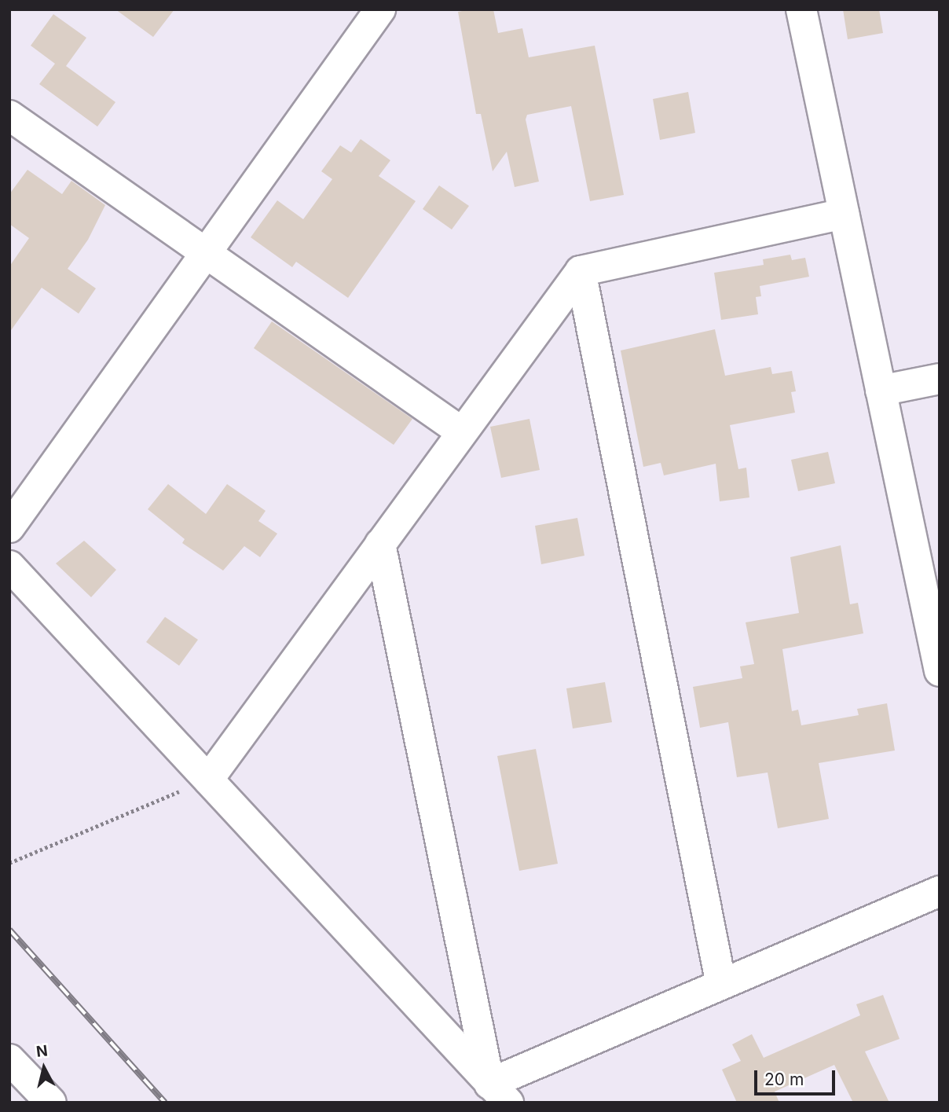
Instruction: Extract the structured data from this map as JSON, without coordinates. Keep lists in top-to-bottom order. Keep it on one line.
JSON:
{"scale_bar":"20 m","north":"top"}
